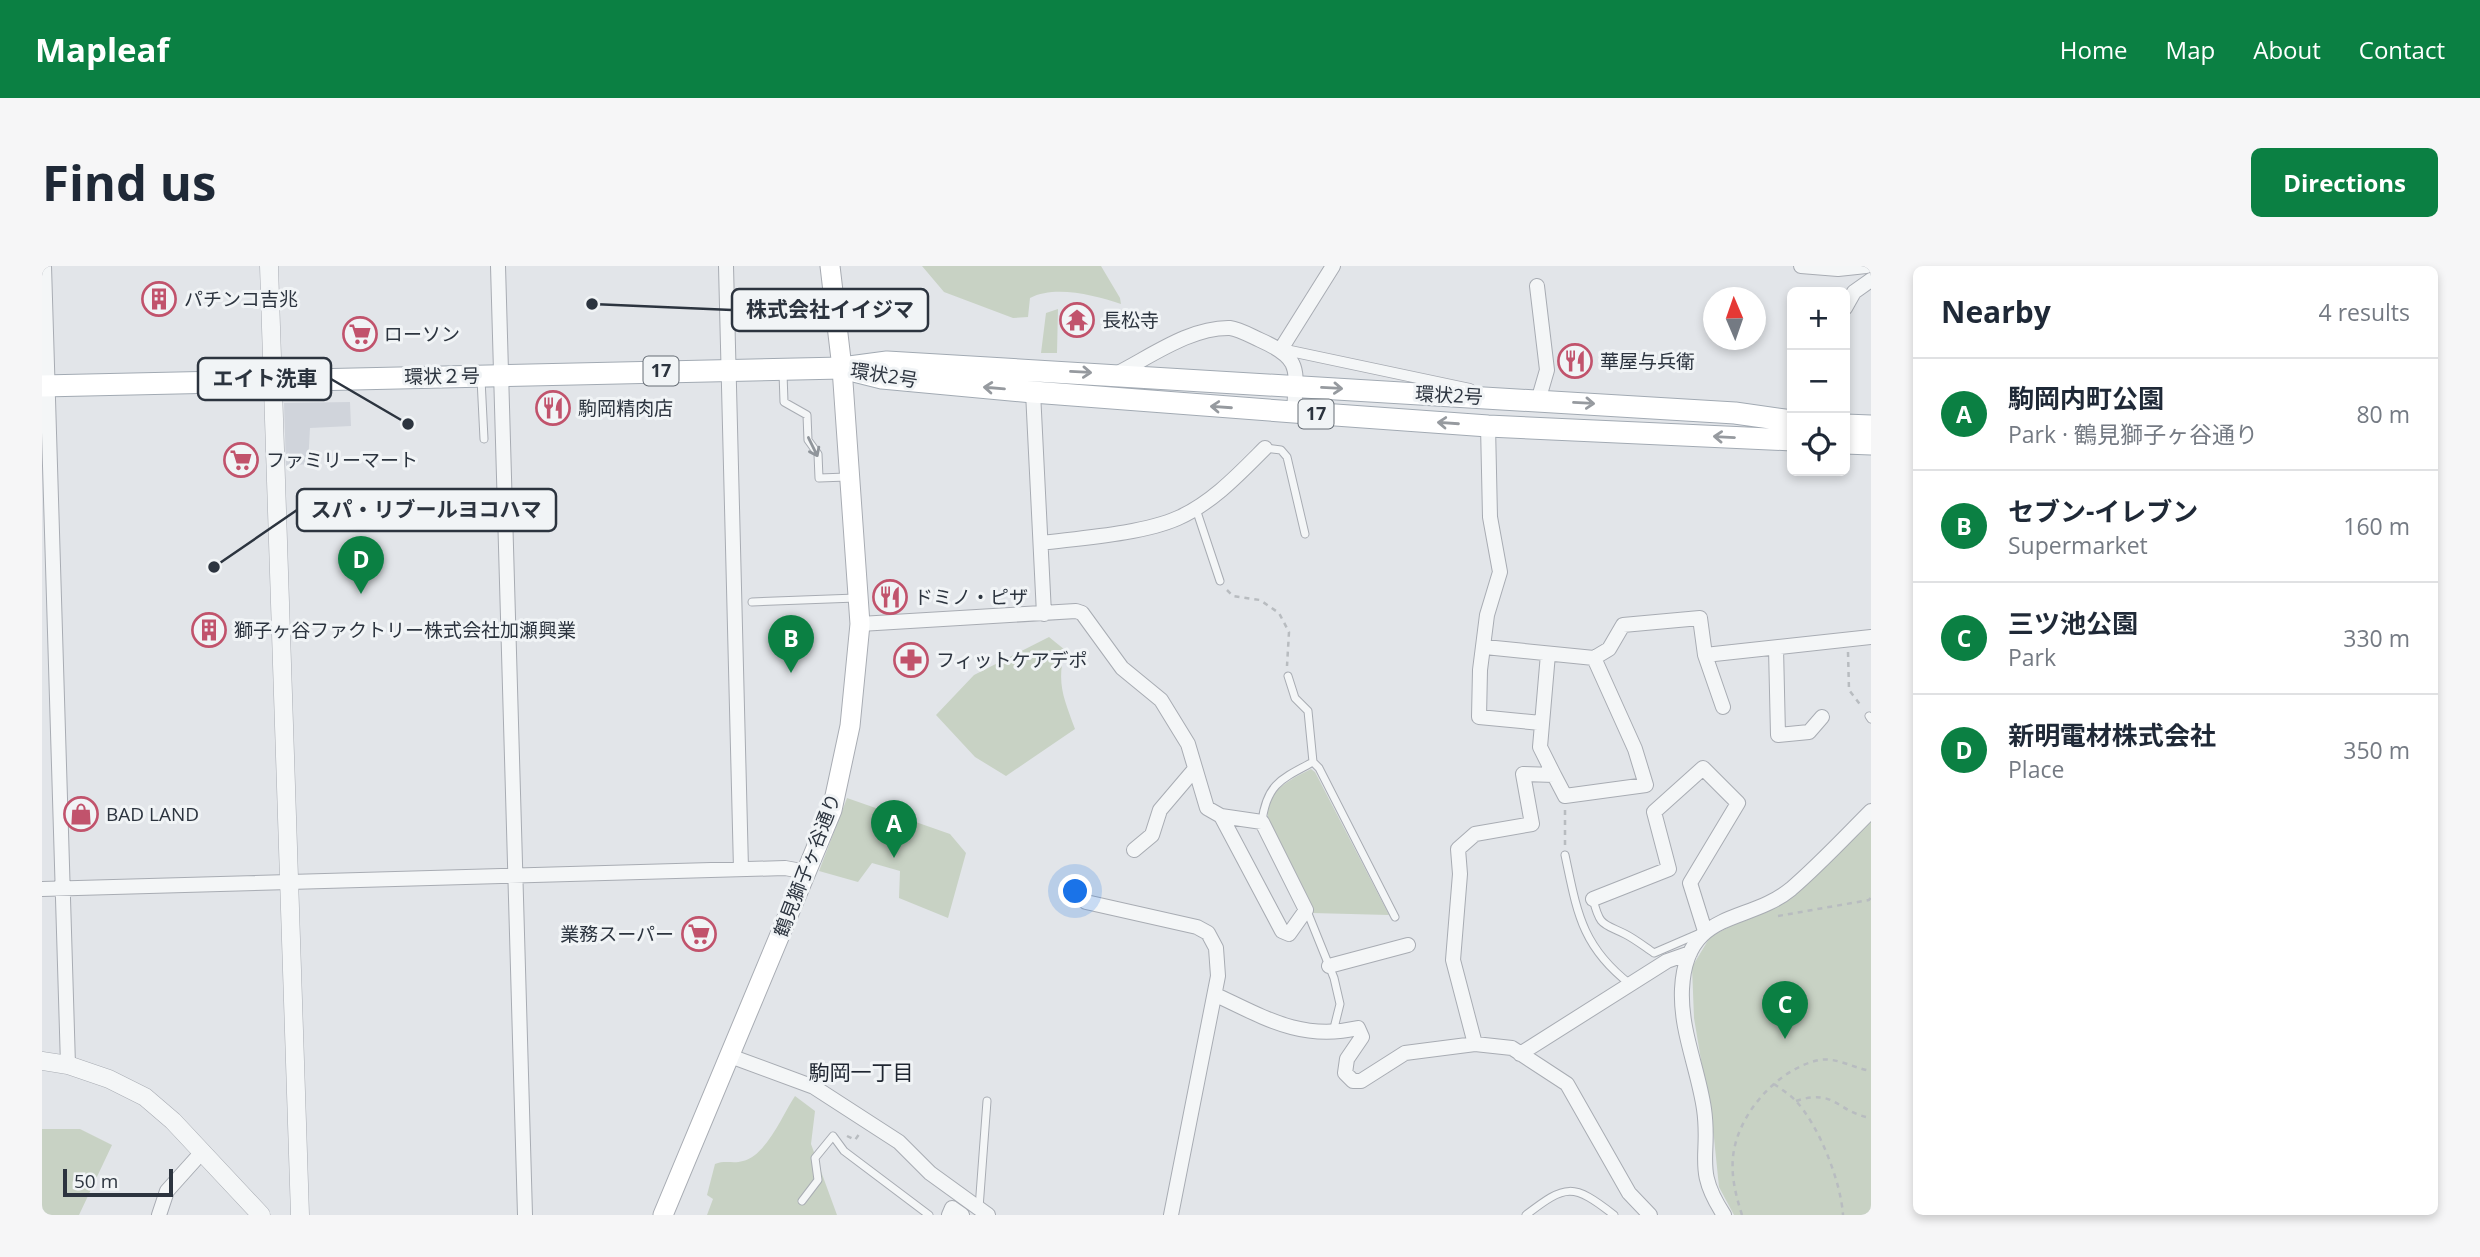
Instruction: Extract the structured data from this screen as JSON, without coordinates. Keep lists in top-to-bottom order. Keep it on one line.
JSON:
{"streets":{"main road":["17","環状2号","環状２号","鶴見獅子ヶ谷通り"]},"crossings":[["環状2号","環状２号"],["環状2号","鶴見獅子ヶ谷通り"],["環状２号","鶴見獅子ヶ谷通り"]],"districts":["駒岡一丁目"],"places":{"building":["パチンコ吉兆","獅子ヶ谷ファクトリー株式会社加瀬興業"],"other":["株式会社イイジマ","エイト洗車","スパ・リブールヨコハマ"],"temple":["長松寺"],"supermarket":["ローソン","ファミリーマート","業務スーパー"],"restaurant":["華屋与兵衛","駒岡精肉店","ドミノ・ピザ"],"pharmacy":["フィットケアデポ"],"shop":["BAD LAND"]},"scale_bar":"50 m","north":"top","page":{"header":"Mapleaf","nav":["Home","Map","About","Contact"],"buttons":"Directions","title":"Find us","heading":["Nearby","4 results"],"map_buttons":["+","−"],"list":[{"mark":"A","name":"駒岡内町公園","note":"Park · 鶴見獅子ヶ谷通り","value":"80 m"},{"mark":"B","name":"セブン-イレブン","note":"Supermarket","value":"160 m"},{"mark":"C","name":"三ツ池公園","note":"Park","value":"330 m"},{"mark":"D","name":"新明電材株式会社","note":"Place","value":"350 m"}],"pins":["D","B","A","C"],"scale":"50 m"}}
